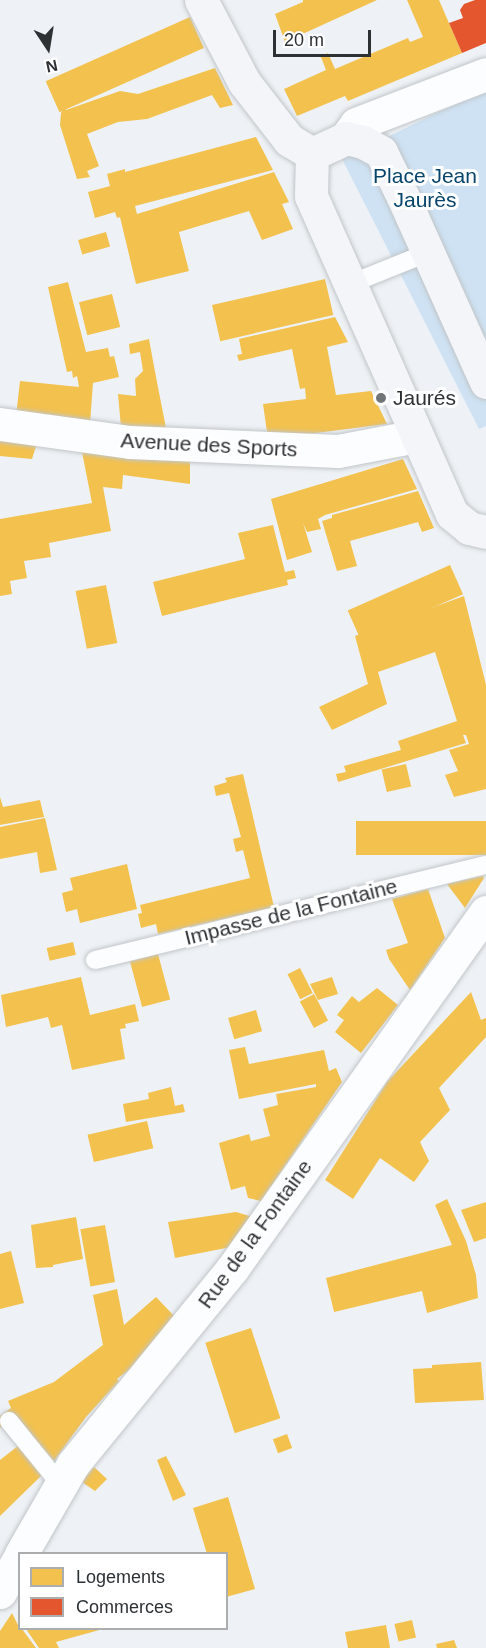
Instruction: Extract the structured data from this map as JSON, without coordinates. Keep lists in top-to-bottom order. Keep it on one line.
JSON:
{"streets":{"street":["Avenue des Sports","Rue de la Fontaine"],"lane":["Impasse de la Fontaine"]},"parks":["Place Jean Jaurès"],"places":["Jaurés"],"legend":["Logements","Commerces"],"scale_bar":"20 m","north":"bottom"}
